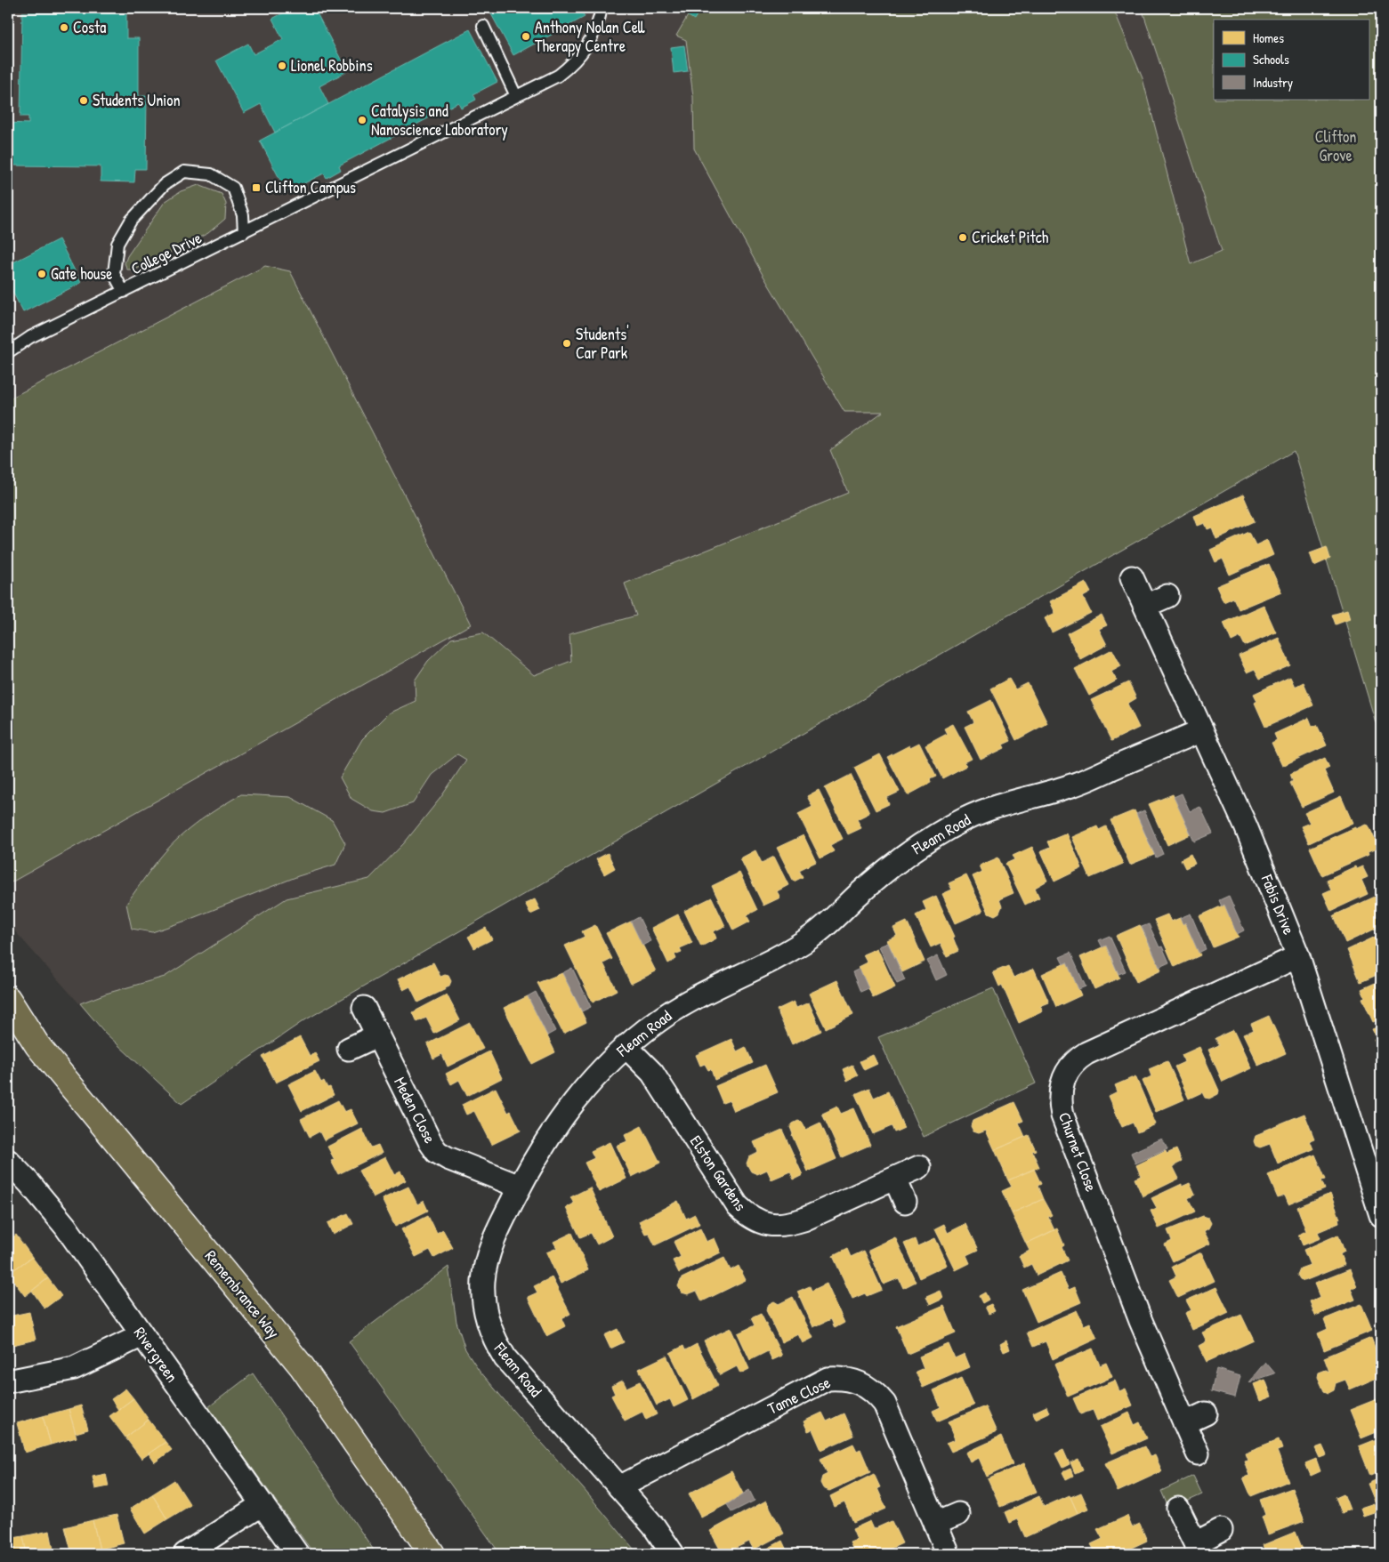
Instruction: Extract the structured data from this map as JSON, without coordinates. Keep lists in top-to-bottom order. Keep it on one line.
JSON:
{"streets":{"highway":["Remembrance Way"],"street":["Fleam Road","Fabis Drive","Meden Close","Churnet Close","Elston Gardens","Rivergreen","Tame Close"],"lane":["College Drive"]},"crossings":[["Fleam Road","Fabis Drive"],["Fleam Road","Meden Close"],["Fleam Road","Elston Gardens"],["Fleam Road","Tame Close"],["Fabis Drive","Churnet Close"]],"parks":["Clifton Grove"],"places":{"other":["Costa","Anthony Nolan Cell Therapy Centre","Lionel Robbins","Students Union","Catalysis and Nanoscience Laboratory","Cricket Pitch","Gate house","Students' Car Park"],"transit":["Clifton Campus"]},"legend":["Homes","Schools","Industry"]}
